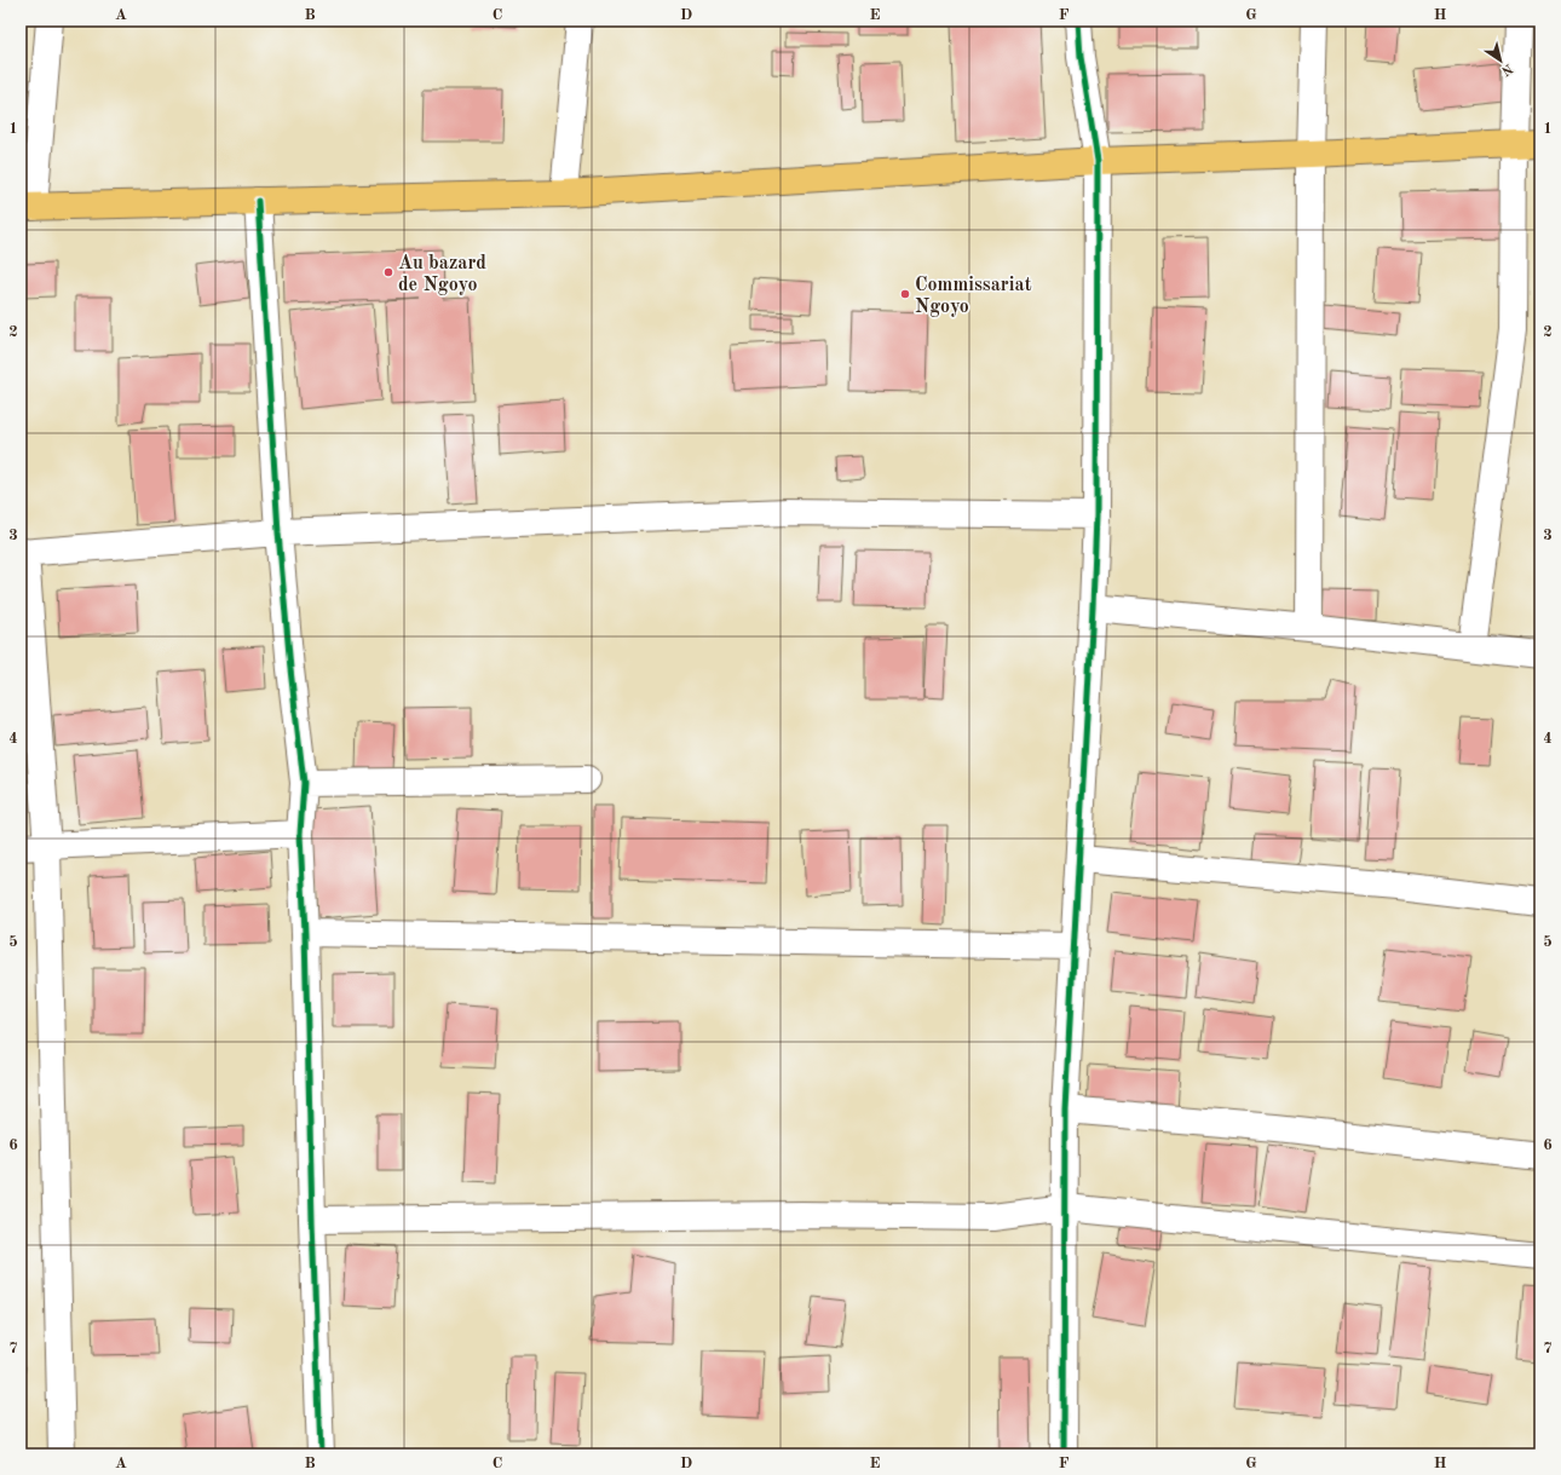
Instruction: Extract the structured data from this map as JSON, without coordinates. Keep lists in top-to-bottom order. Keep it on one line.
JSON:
{"places":["Au bazard de Ngoyo","Commissariat Ngoyo"],"north":"bottom right","grid":{"columns":["A","B","C","D","E","F","G","H"],"rows":["1","2","3","4","5","6","7"]}}
